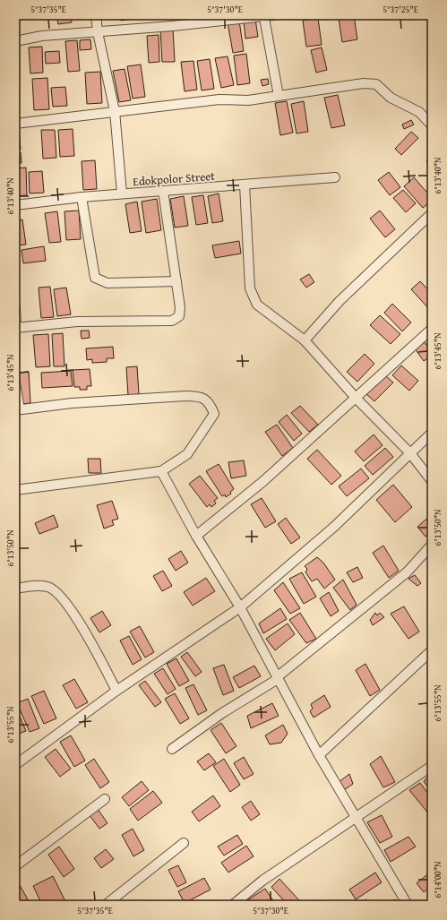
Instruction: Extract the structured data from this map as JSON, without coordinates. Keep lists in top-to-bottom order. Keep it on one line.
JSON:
{"streets":{"street":["Edokpolor Street"]},"coordinates":["5°37'35\"E","5°37'30\"E","5°37'25\"E","6°13'40\"N","6°13'45\"N","6°13'50\"N","6°13'55\"N","6°14'00\"N"]}
